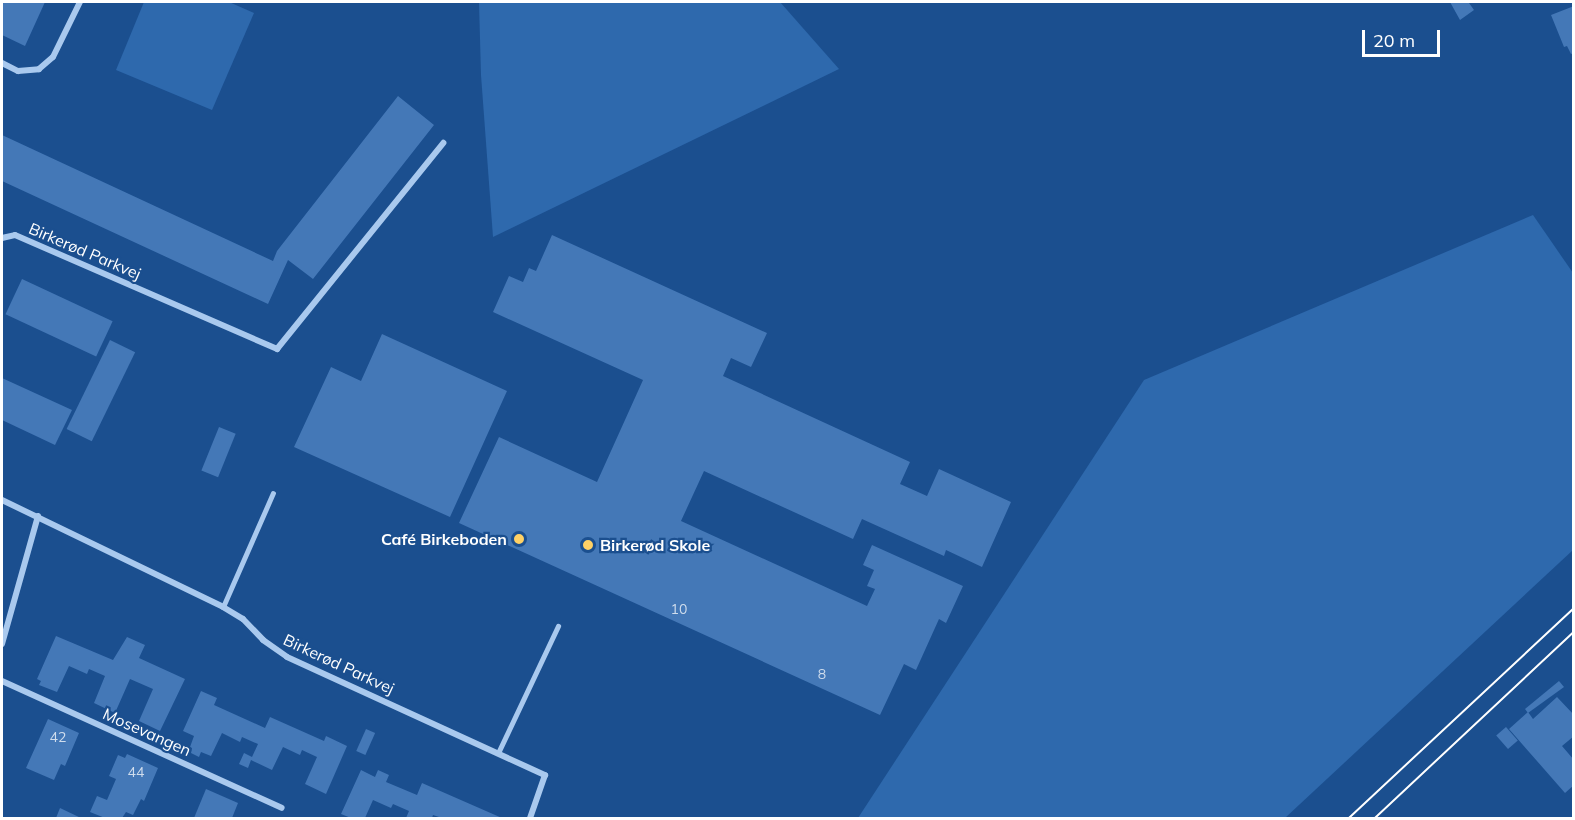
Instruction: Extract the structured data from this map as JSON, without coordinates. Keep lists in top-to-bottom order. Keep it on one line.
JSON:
{"streets":{"street":["Birkerød Parkvej","Mosevangen"]},"places":["Café Birkeboden","Birkerød Skole"],"house_numbers":["10","8","42","44"],"scale_bar":"20 m"}
